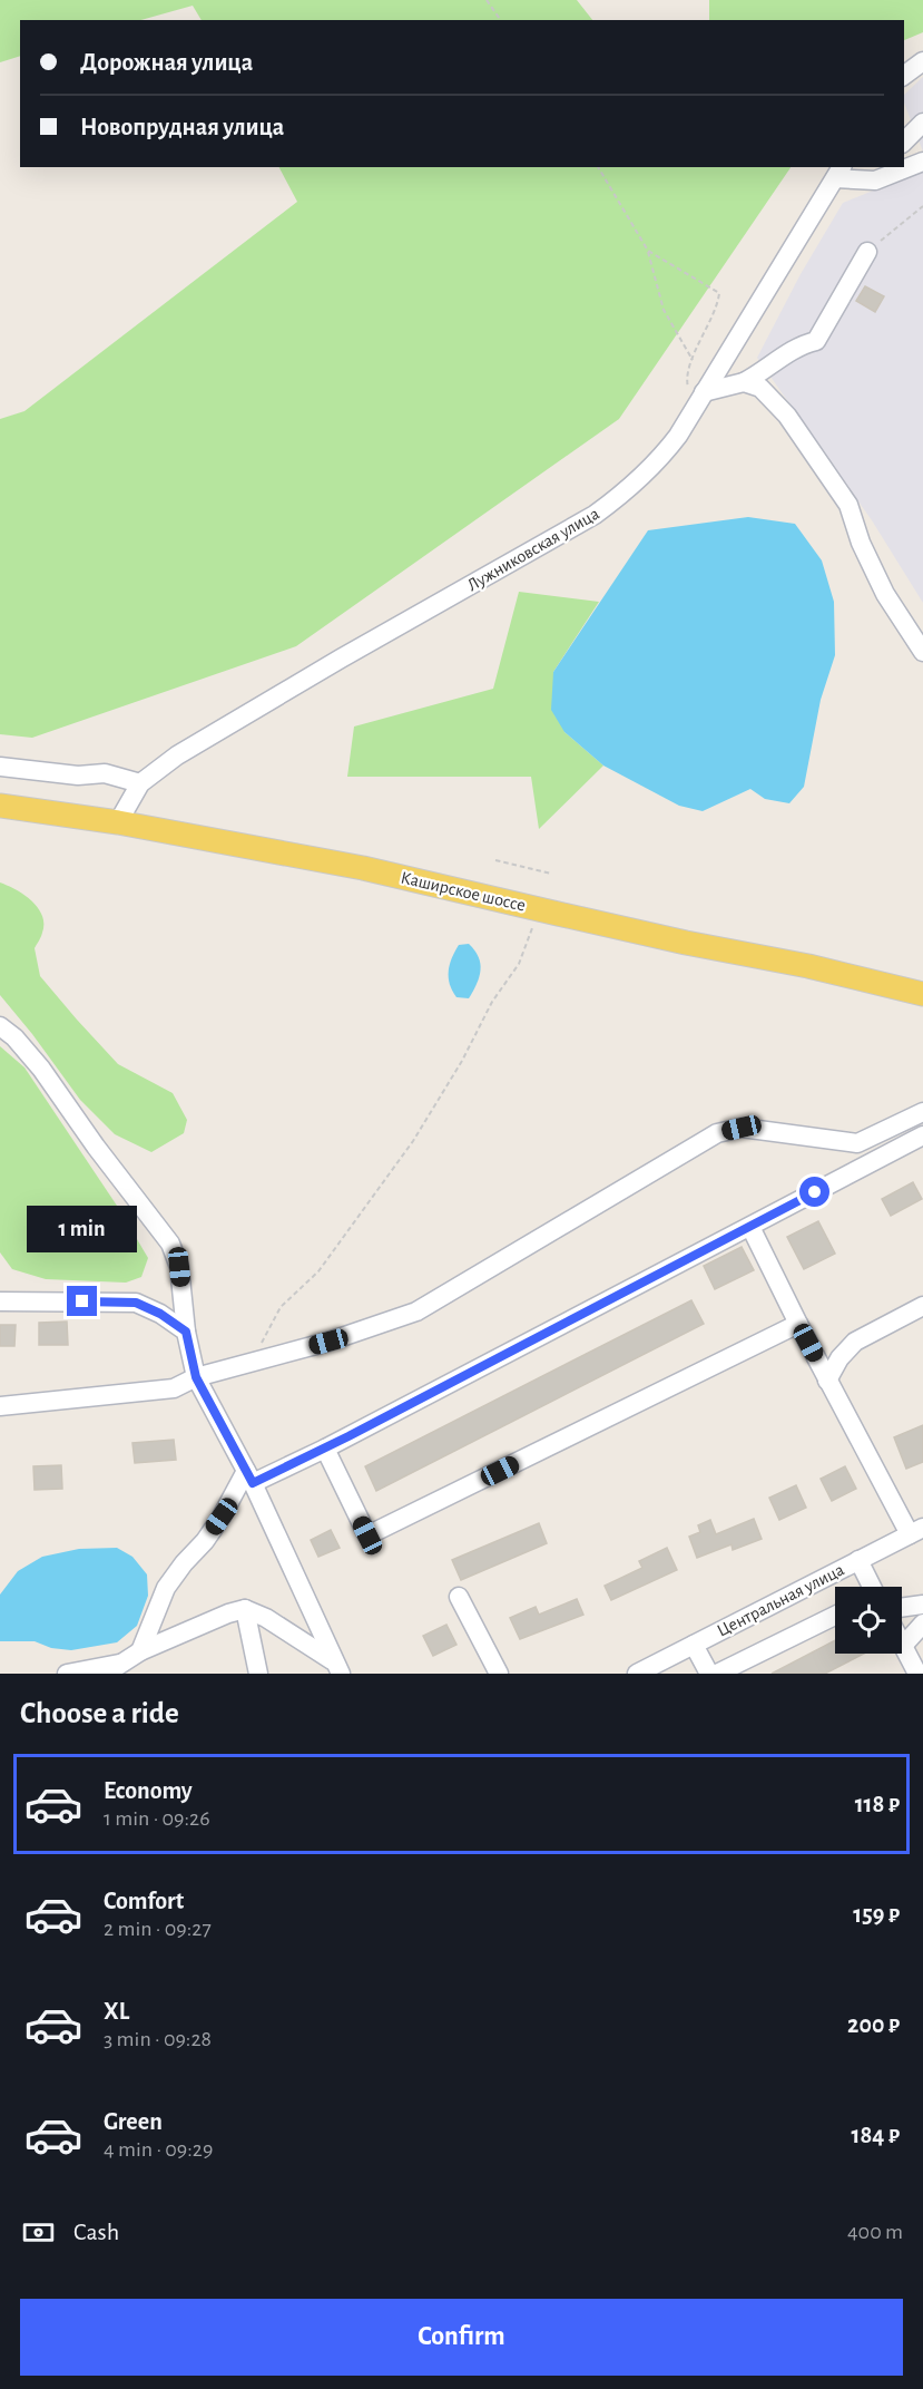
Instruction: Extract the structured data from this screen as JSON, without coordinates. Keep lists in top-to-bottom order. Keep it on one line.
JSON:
{"streets":{"main road":["Каширское шоссе"],"street":["Лужниковская улица","Центральная улица"]},"crossings":[["Лужниковская улица","Каширское шоссе"]],"page":{"banner":["Дорожная улица","Новопрудная улица"],"bubble":"1 min","heading":"Choose a ride","list":[{"name":"Economy","note":"1 min · 09:26","value":"118 ₽"},{"name":"Comfort","note":"2 min · 09:27","value":"159 ₽"},{"name":"XL","note":"3 min · 09:28","value":"200 ₽"},{"name":"Green","note":"4 min · 09:29","value":"184 ₽"}],"pay":["Cash","400 m"],"buttons":"Confirm"}}
